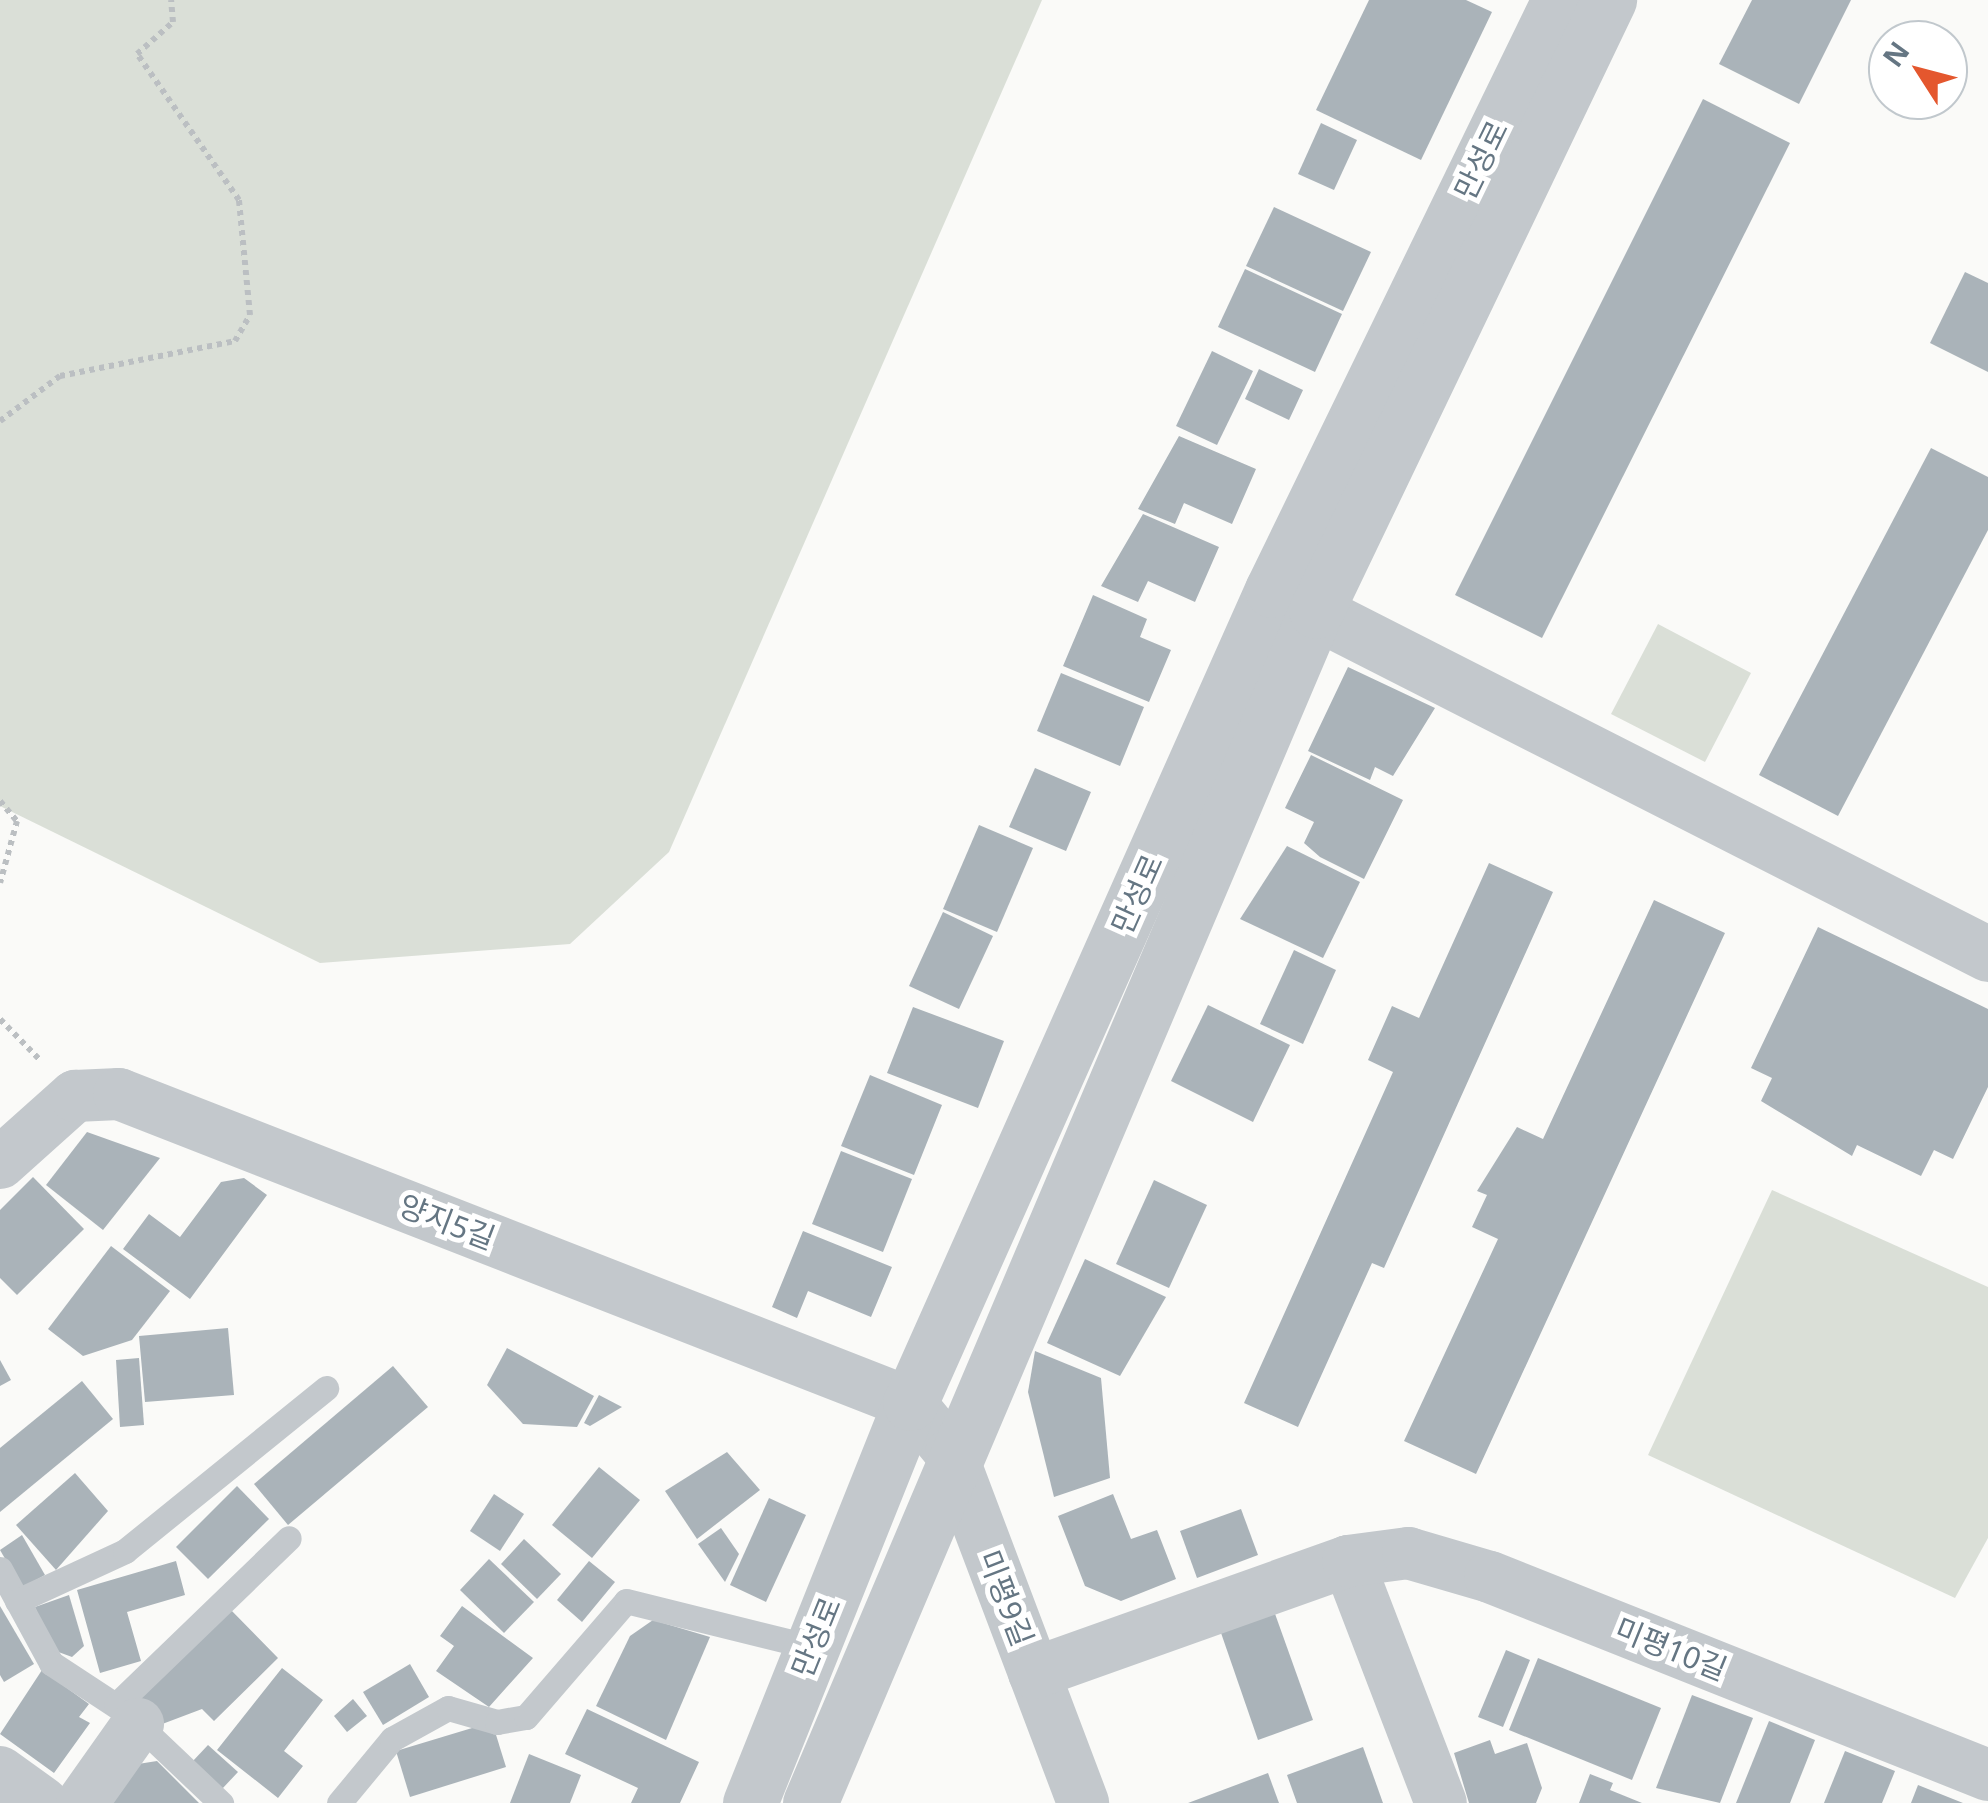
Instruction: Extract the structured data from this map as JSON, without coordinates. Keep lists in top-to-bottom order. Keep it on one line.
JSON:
{"streets":{"street":["만성로","양지5길","미평9길","미평10길"]},"crossings":[["만성로","양지5길"],["만성로","미평9길"],["양지5길","미평9길"],["미평9길","미평10길"]],"north":"top left"}
